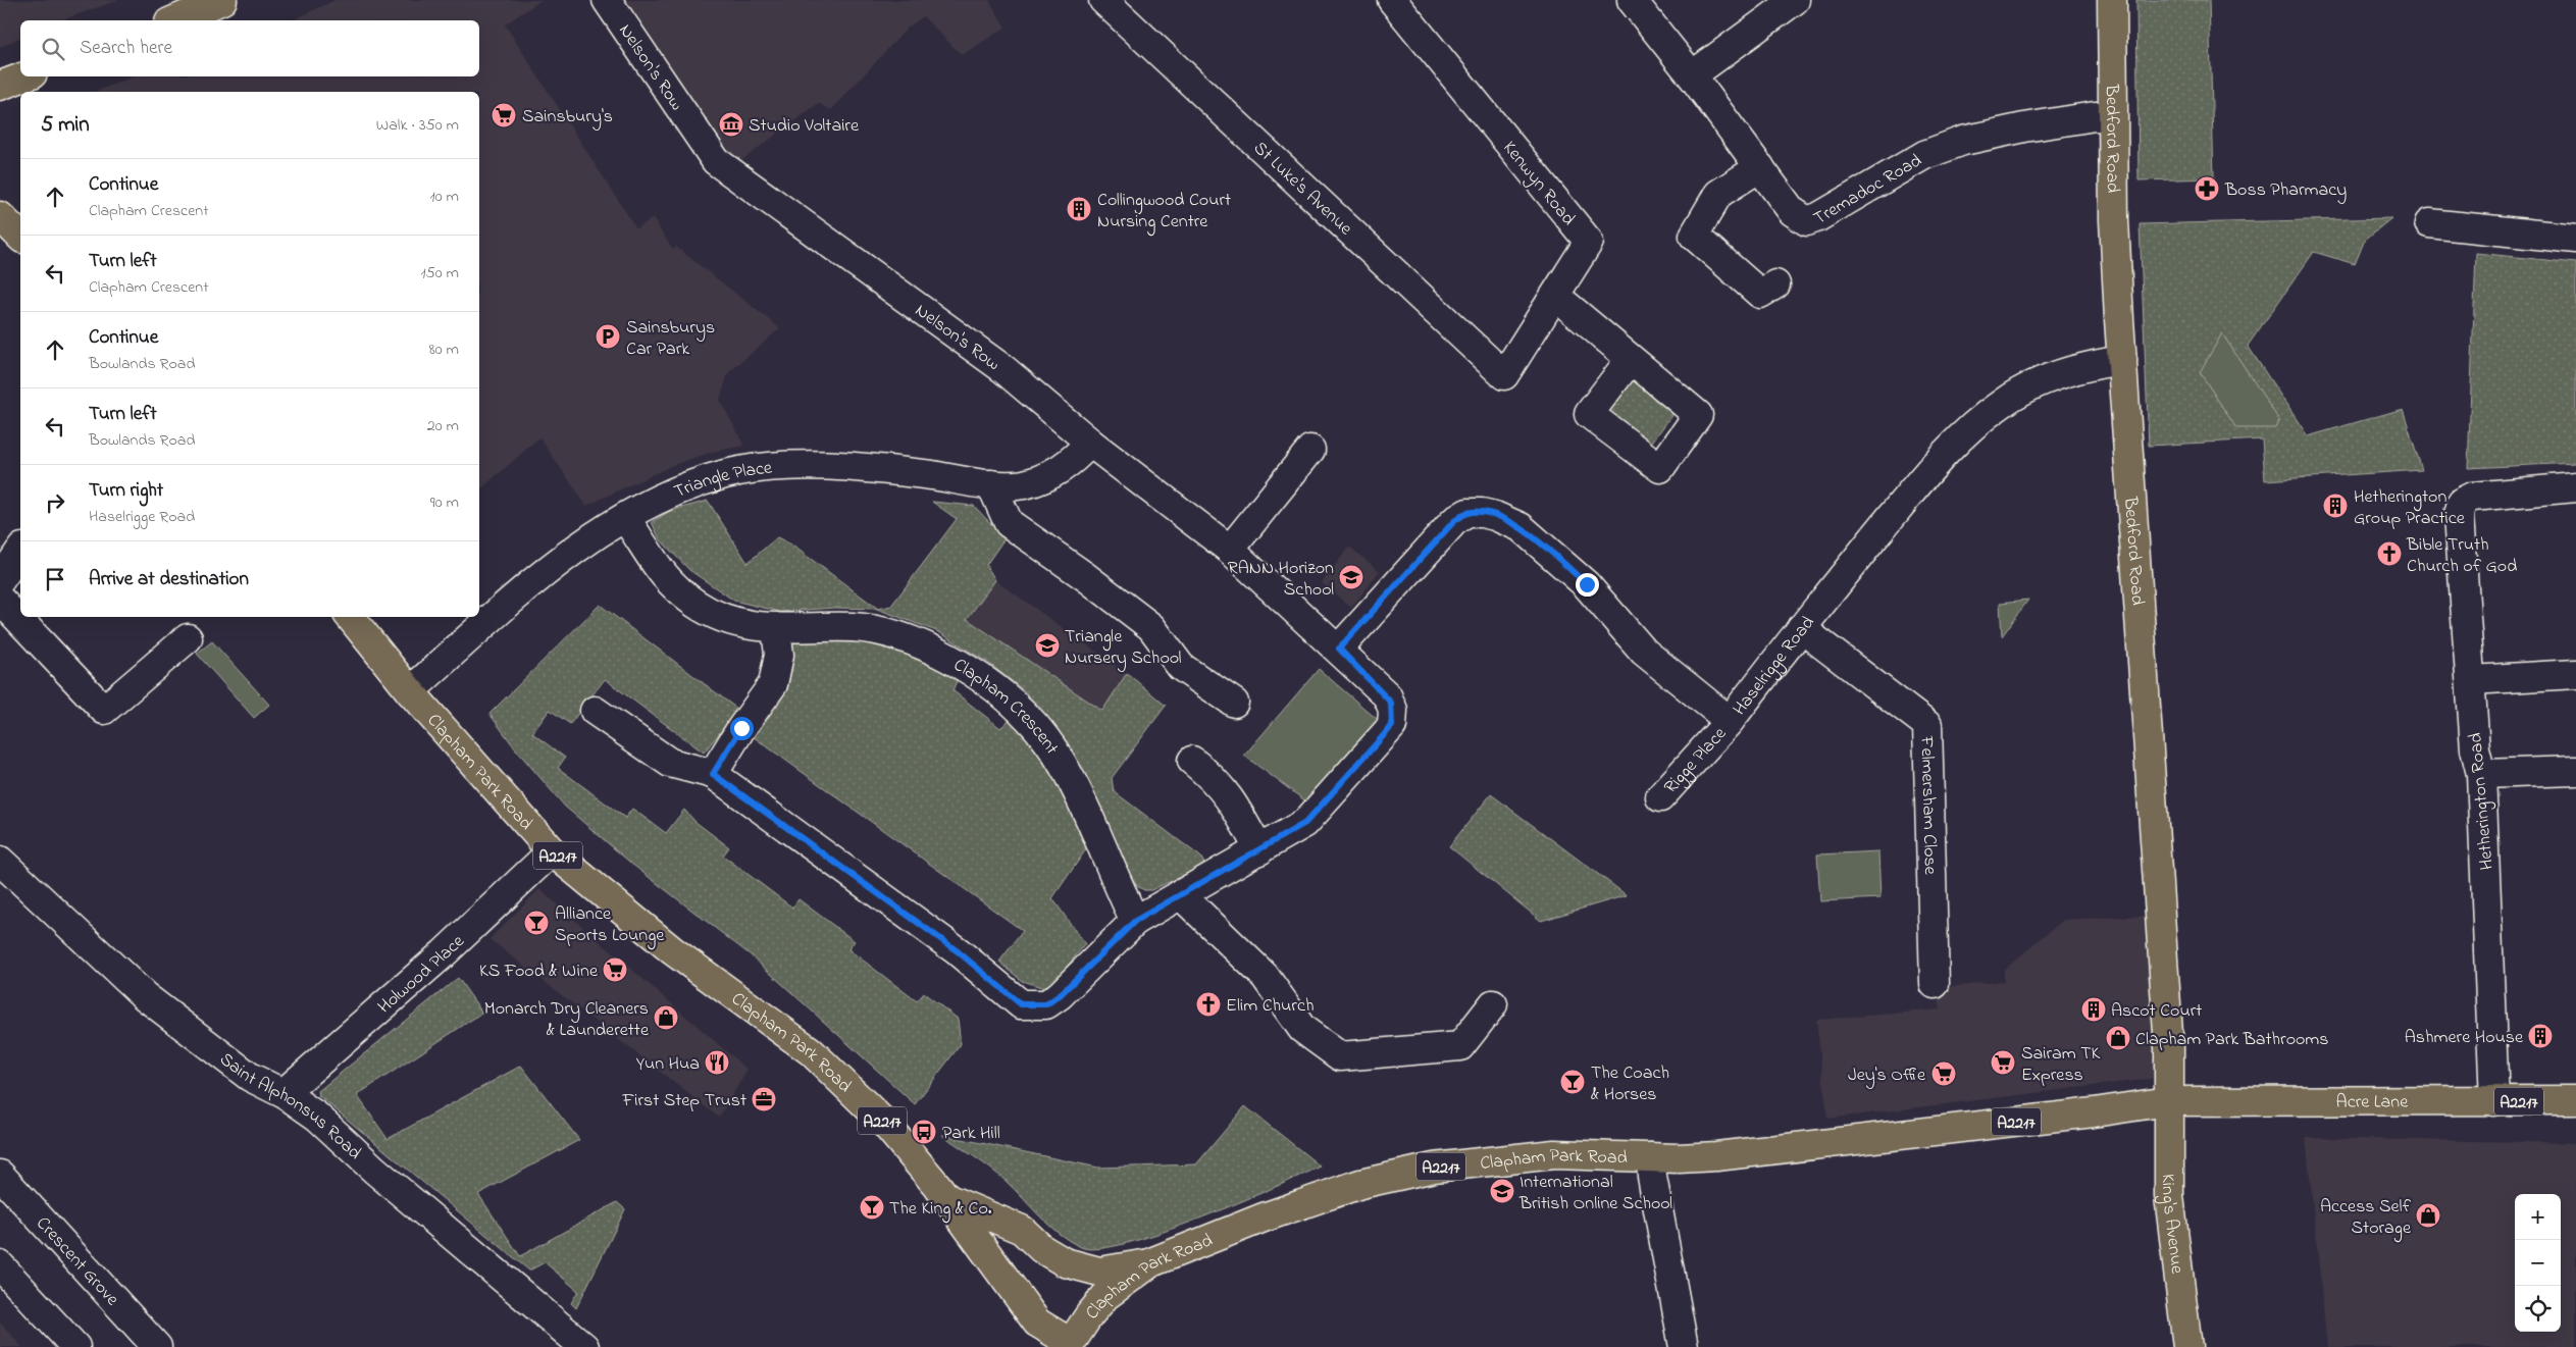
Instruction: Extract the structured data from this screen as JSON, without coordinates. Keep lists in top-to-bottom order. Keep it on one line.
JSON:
{"streets":{"main road":["Bedford Road","Clapham Park Road","A2217","Acre Lane","King's Avenue"],"street":["Nelson's Row","Kenwyn Road","Tremadoc Road","St Luke's Avenue","Triangle Place","Haselrigge Road","Clapham Crescent","Rigge Place","Hetherington Road","Felmersham Close","Holwood Place","Saint Alphonsus Road","Crescent Grove"]},"crossings":[["Nelson's Row","Triangle Place"],["Nelson's Row","Haselrigge Road"],["Bedford Road","Tremadoc Road"],["Bedford Road","Haselrigge Road"],["Bedford Road","Clapham Park Road"],["Bedford Road","Acre Lane"],["Bedford Road","King's Avenue"],["Kenwyn Road","St Luke's Avenue"],["Triangle Place","Clapham Crescent"],["Triangle Place","Clapham Park Road"],["Haselrigge Road","Rigge Place"],["Haselrigge Road","Felmersham Close"],["Clapham Park Road","Holwood Place"],["Clapham Park Road","Acre Lane"],["Clapham Park Road","King's Avenue"],["Hetherington Road","Acre Lane"],["Holwood Place","Saint Alphonsus Road"],["Acre Lane","King's Avenue"]],"places":{"supermarket":["Sainsbury's","KS Food & Wine","Sairam TK Express","Jey's Offie"],"museum":["Studio Voltaire"],"pharmacy":["Boss Pharmacy"],"building":["Collingwood Court Nursing Centre","Hetherington Group Practice","Ascot Court","Ashmere House"],"parking":["Sainsburys Car Park"],"church":["Bible Truth Church of God","Elim Church"],"school or university":["RANN Horizon School","Triangle Nursery School","International British Online School"],"bar":["Alliance Sports Lounge","The Coach & Horses","The King & Co."],"shop":["Monarch Dry Cleaners & Launderette","Clapham Park Bathrooms","Access Self Storage"],"restaurant":["Yun Hua"],"office":["First Step Trust"],"bus stop":["Park Hill"]},"page":{"search":"Search here","heading":["5 min","Walk · 350 m"],"list":[["Continue","Clapham Crescent","10 m"],["Turn left","Clapham Crescent","150 m"],["Continue","Bowlands Road","80 m"],["Turn left","Bowlands Road","20 m"],["Turn right","Haselrigge Road","90 m"],"Arrive at destination"],"map_buttons":["+","−"]}}
